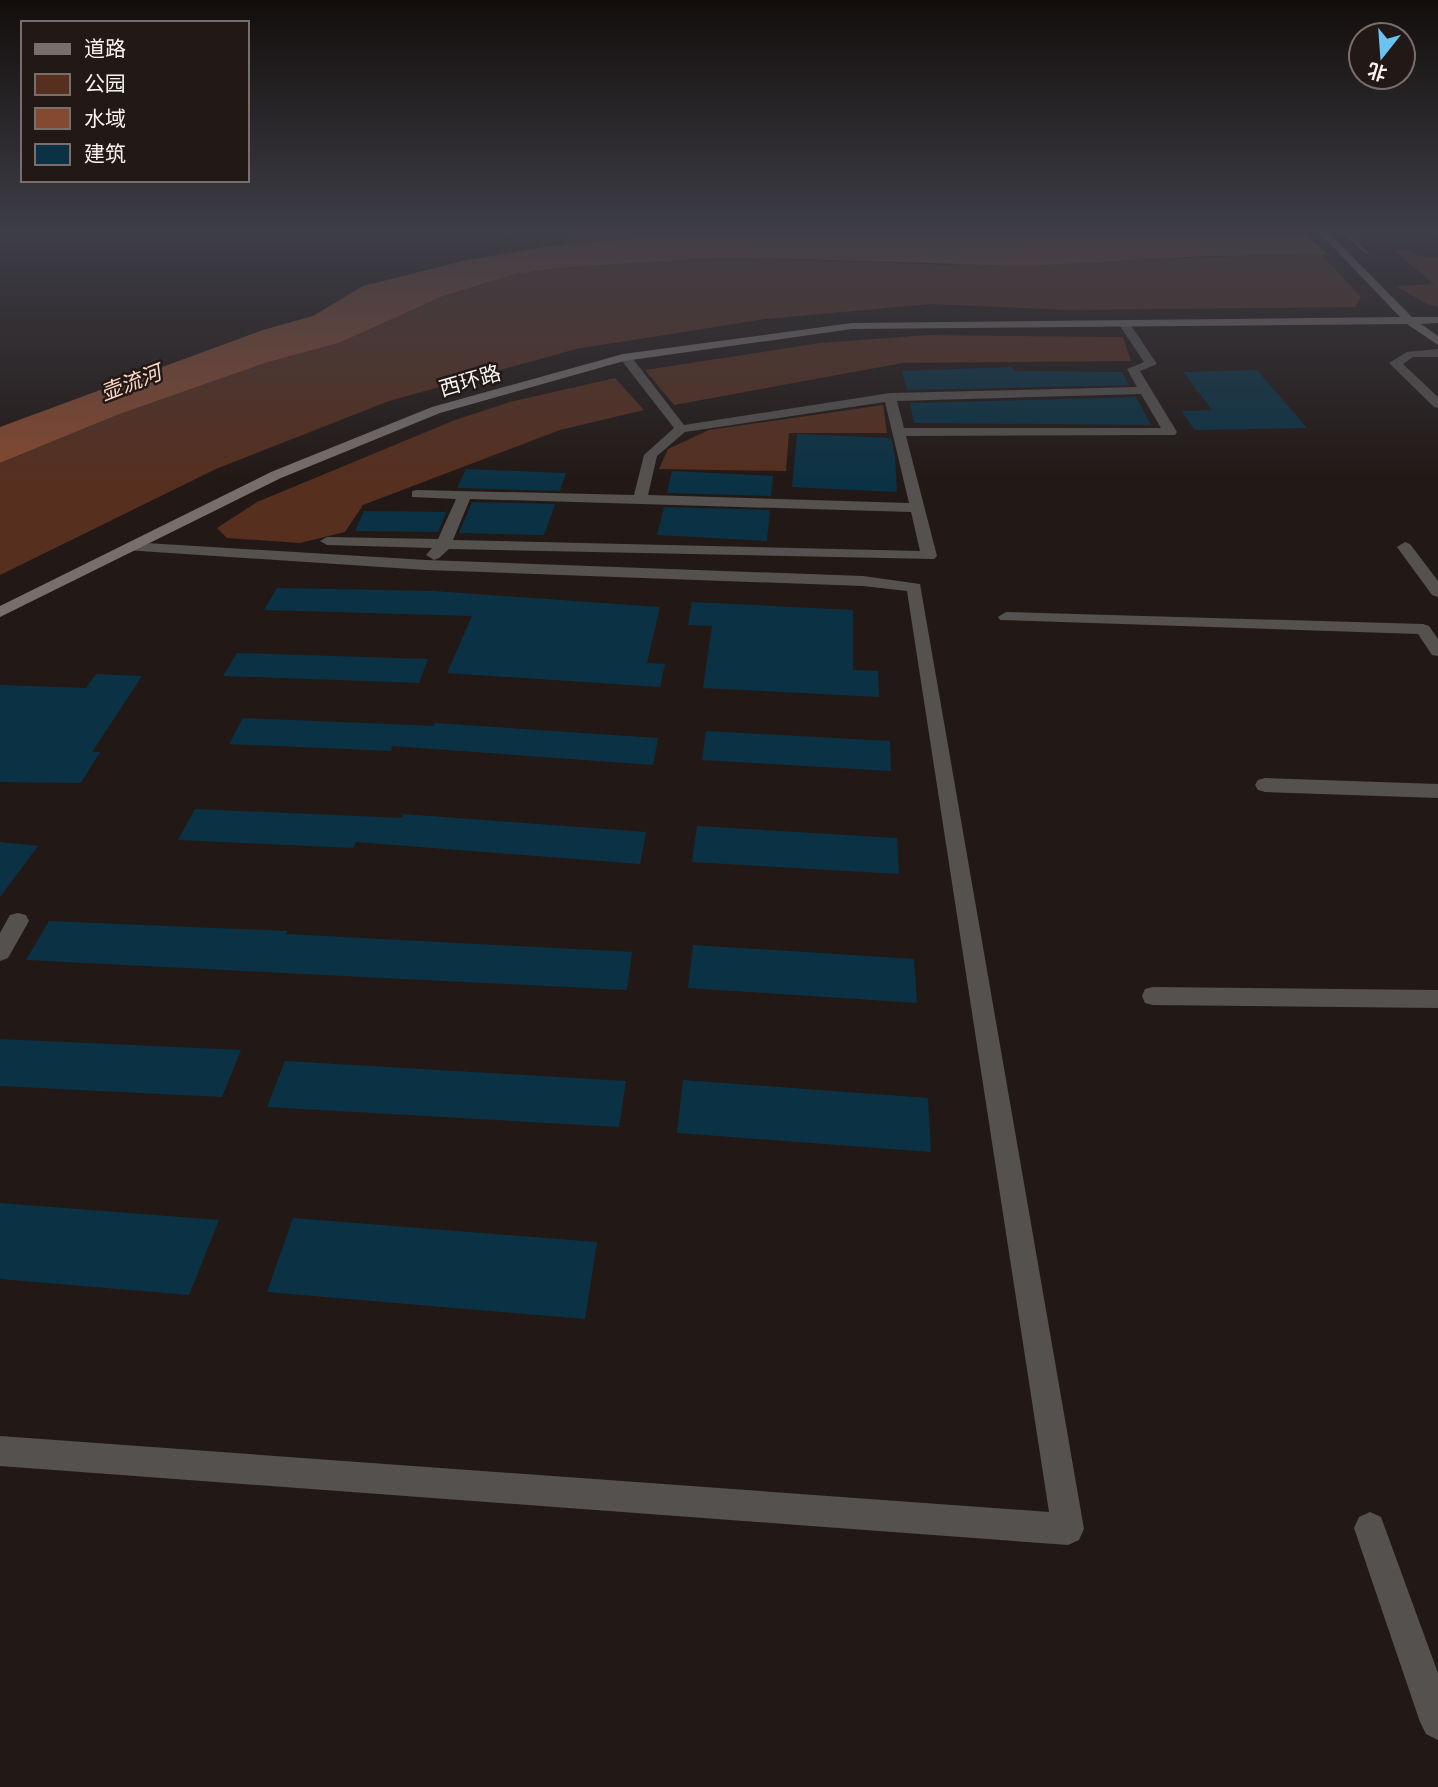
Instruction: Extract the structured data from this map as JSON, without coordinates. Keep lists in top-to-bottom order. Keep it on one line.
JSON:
{"streets":{"main road":["西环路"]},"water":["壶流河"],"legend":["道路","公园","水域","建筑"],"north":"bottom"}
